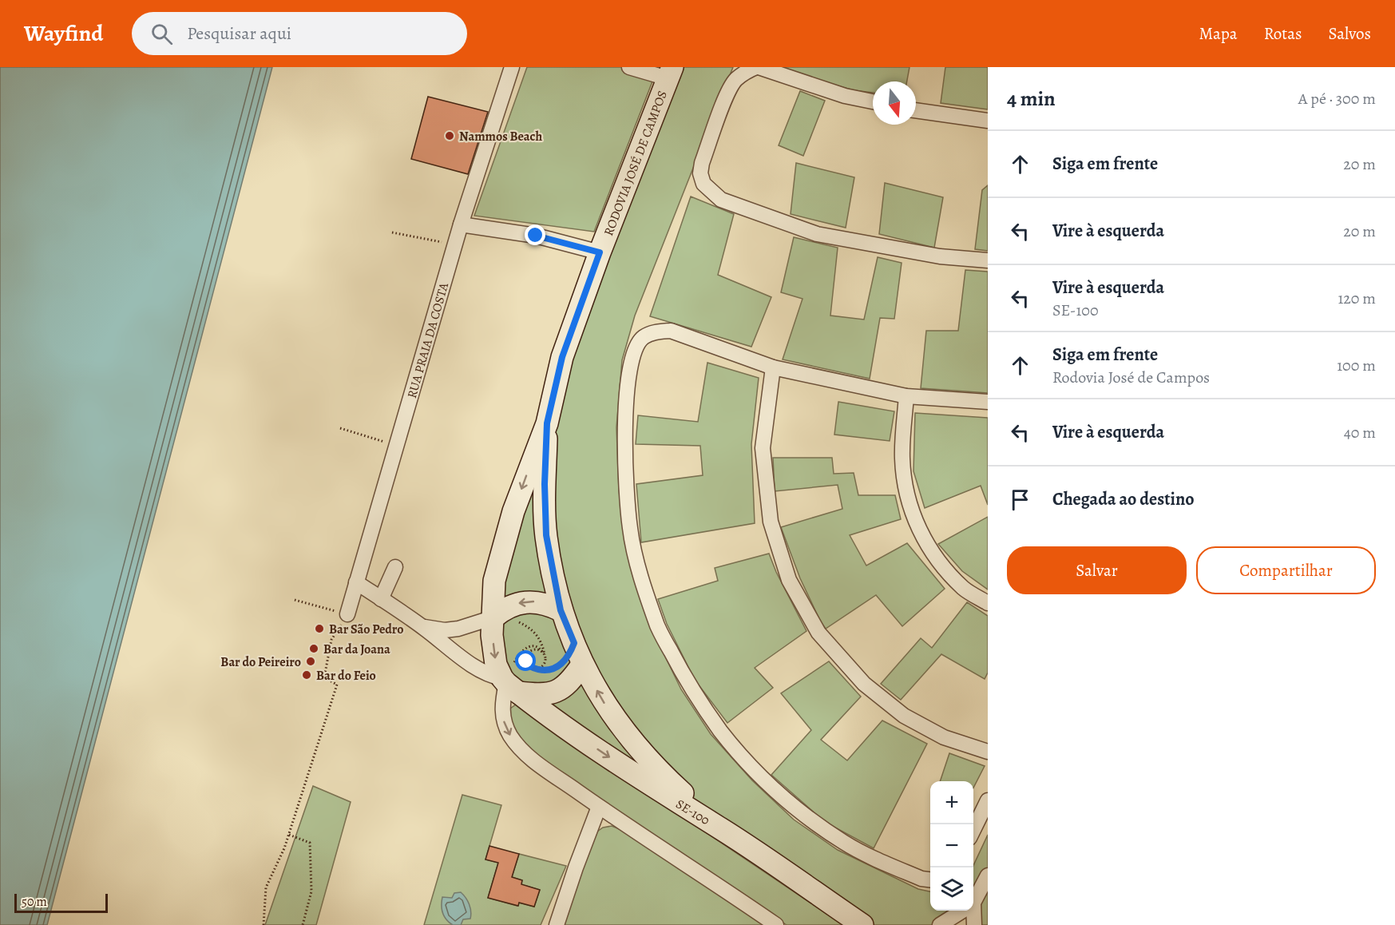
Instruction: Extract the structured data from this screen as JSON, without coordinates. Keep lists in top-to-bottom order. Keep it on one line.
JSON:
{"streets":{"main road":["RODOVIA JOSÉ DE CAMPOS","SE-100"],"street":["RUA PRAIA DA COSTA"]},"crossings":[["RODOVIA JOSÉ DE CAMPOS","SE-100"]],"places":["Nammos Beach","Bar São Pedro","Bar da Joana","Bar do Peireiro","Bar do Feio"],"scale_bar":"50 m","north":"bottom","page":{"header":"Wayfind","search":"Pesquisar aqui","nav":["Mapa","Rotas","Salvos"],"heading":["4 min","A pé · 300 m"],"list":[["Siga em frente","20 m"],["Vire à esquerda","20 m"],["Vire à esquerda","SE-100","120 m"],["Siga em frente","Rodovia José de Campos","100 m"],["Vire à esquerda","40 m"],"Chegada ao destino"],"buttons":["Salvar","Compartilhar"],"map_buttons":["+","−"],"scale":"50 m"}}
